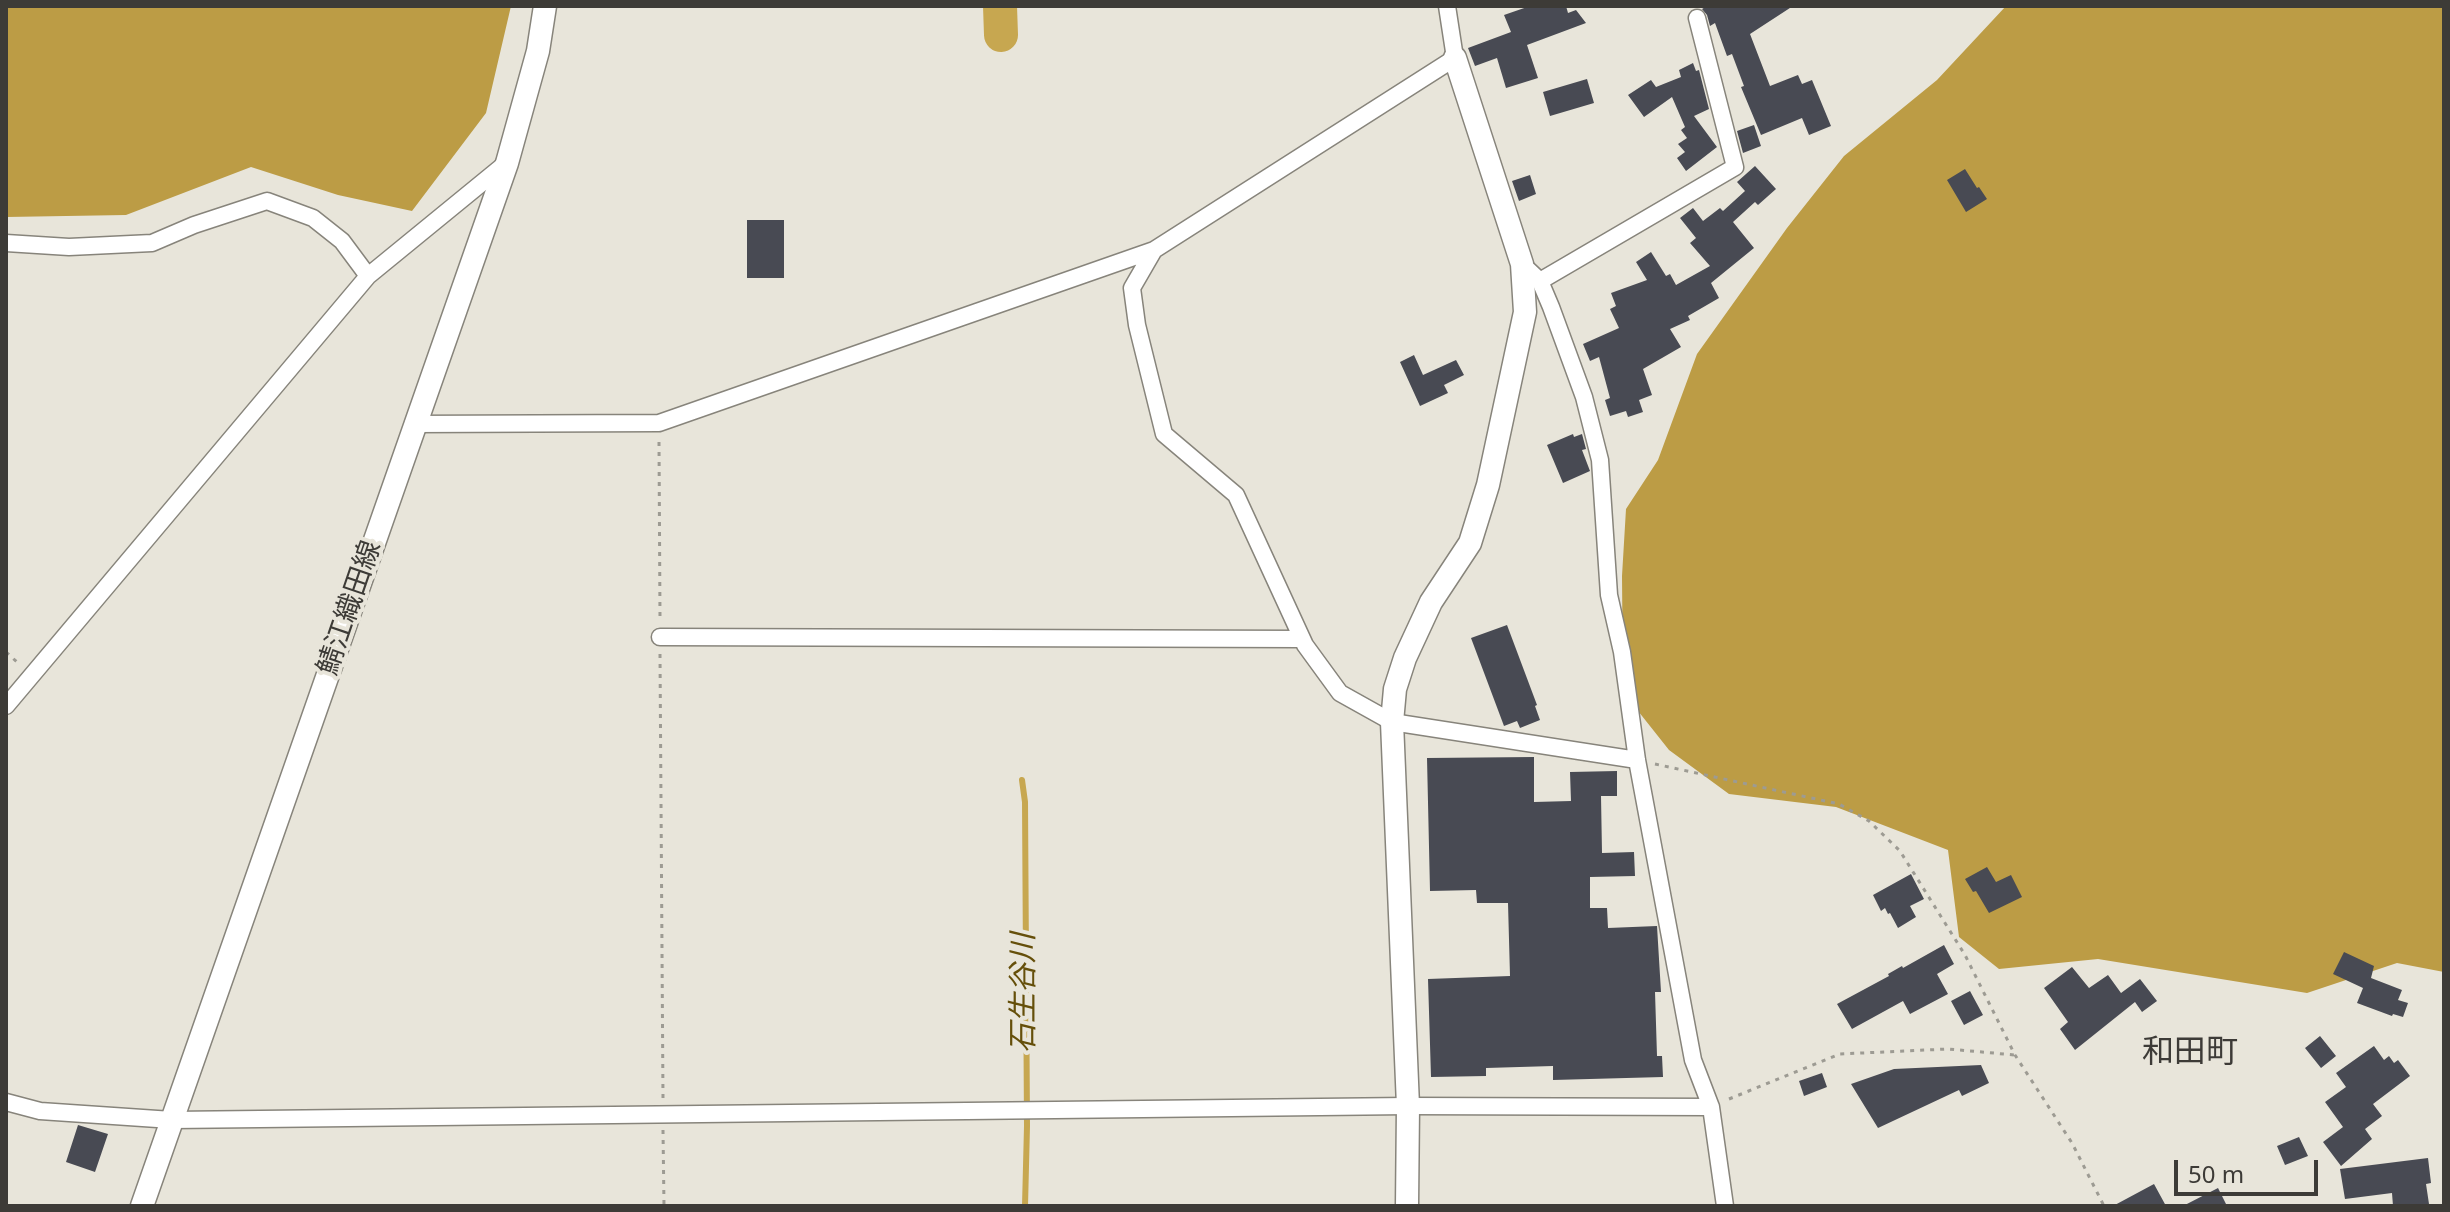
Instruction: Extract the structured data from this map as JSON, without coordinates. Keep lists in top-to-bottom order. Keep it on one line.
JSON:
{"streets":{"main road":["鯖江織田線"]},"districts":["和田町"],"water":["石生谷川"],"scale_bar":"50 m"}
